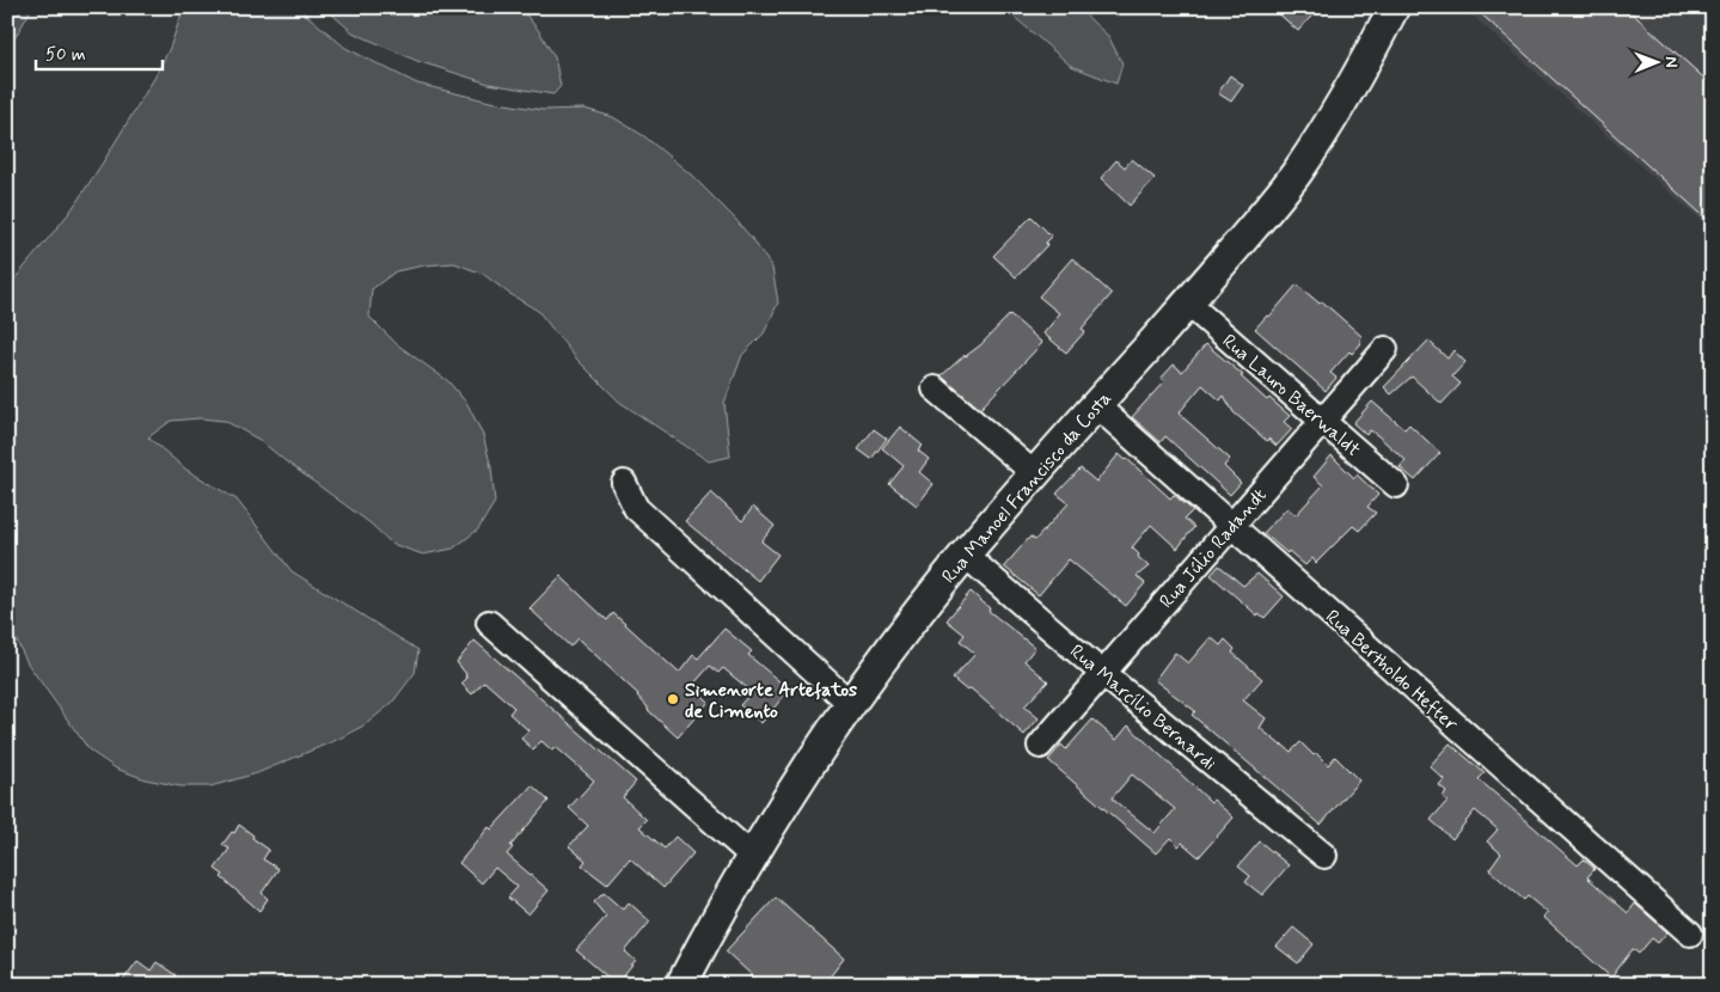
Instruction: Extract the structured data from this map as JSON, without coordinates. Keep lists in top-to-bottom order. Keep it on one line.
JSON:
{"streets":{"main road":["Rua Manoel Francisco da Costa"],"street":["Rua Lauro Baerwaldt","Rua Júlio Radandt","Rua Bertholdo Hefter","Rua Marcílio Bernardi"]},"crossings":[["Rua Lauro Baerwaldt","Rua Manoel Francisco da Costa"],["Rua Lauro Baerwaldt","Rua Júlio Radandt"],["Rua Manoel Francisco da Costa","Rua Bertholdo Hefter"],["Rua Manoel Francisco da Costa","Rua Marcílio Bernardi"],["Rua Júlio Radandt","Rua Bertholdo Hefter"],["Rua Júlio Radandt","Rua Marcílio Bernardi"]],"places":["Simenorte Artefatos de Cimento"],"scale_bar":"50 m","north":"right"}
